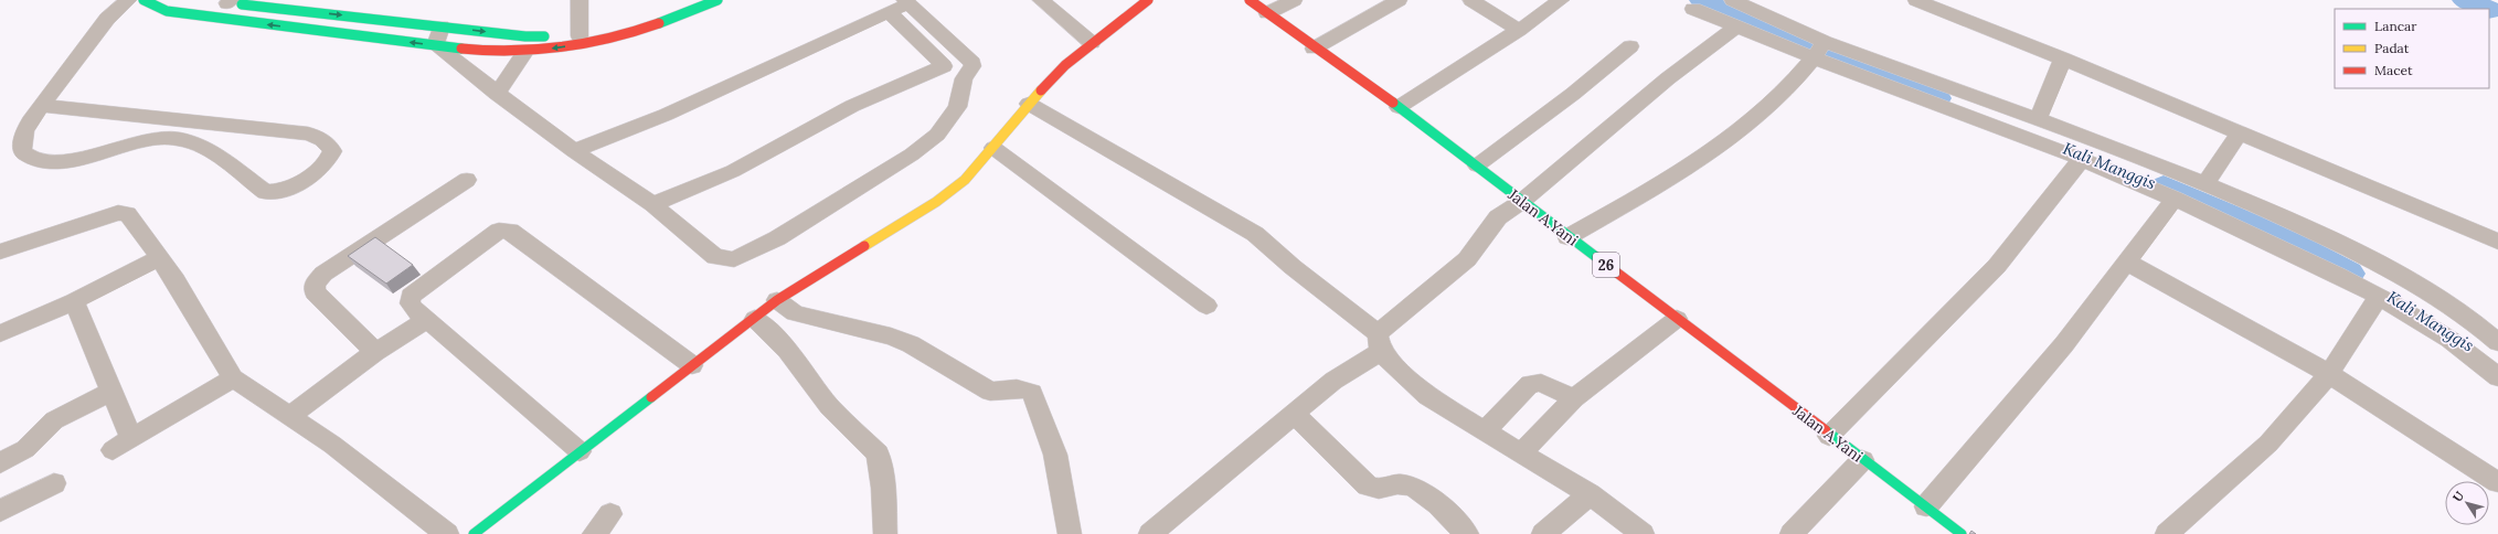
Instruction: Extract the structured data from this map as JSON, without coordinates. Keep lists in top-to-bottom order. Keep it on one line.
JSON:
{"streets":{"main road":["Jalan A.Yani","26"]},"water":["Kali Manggis"],"legend":["Lancar","Padat","Macet"],"north":"top left"}
